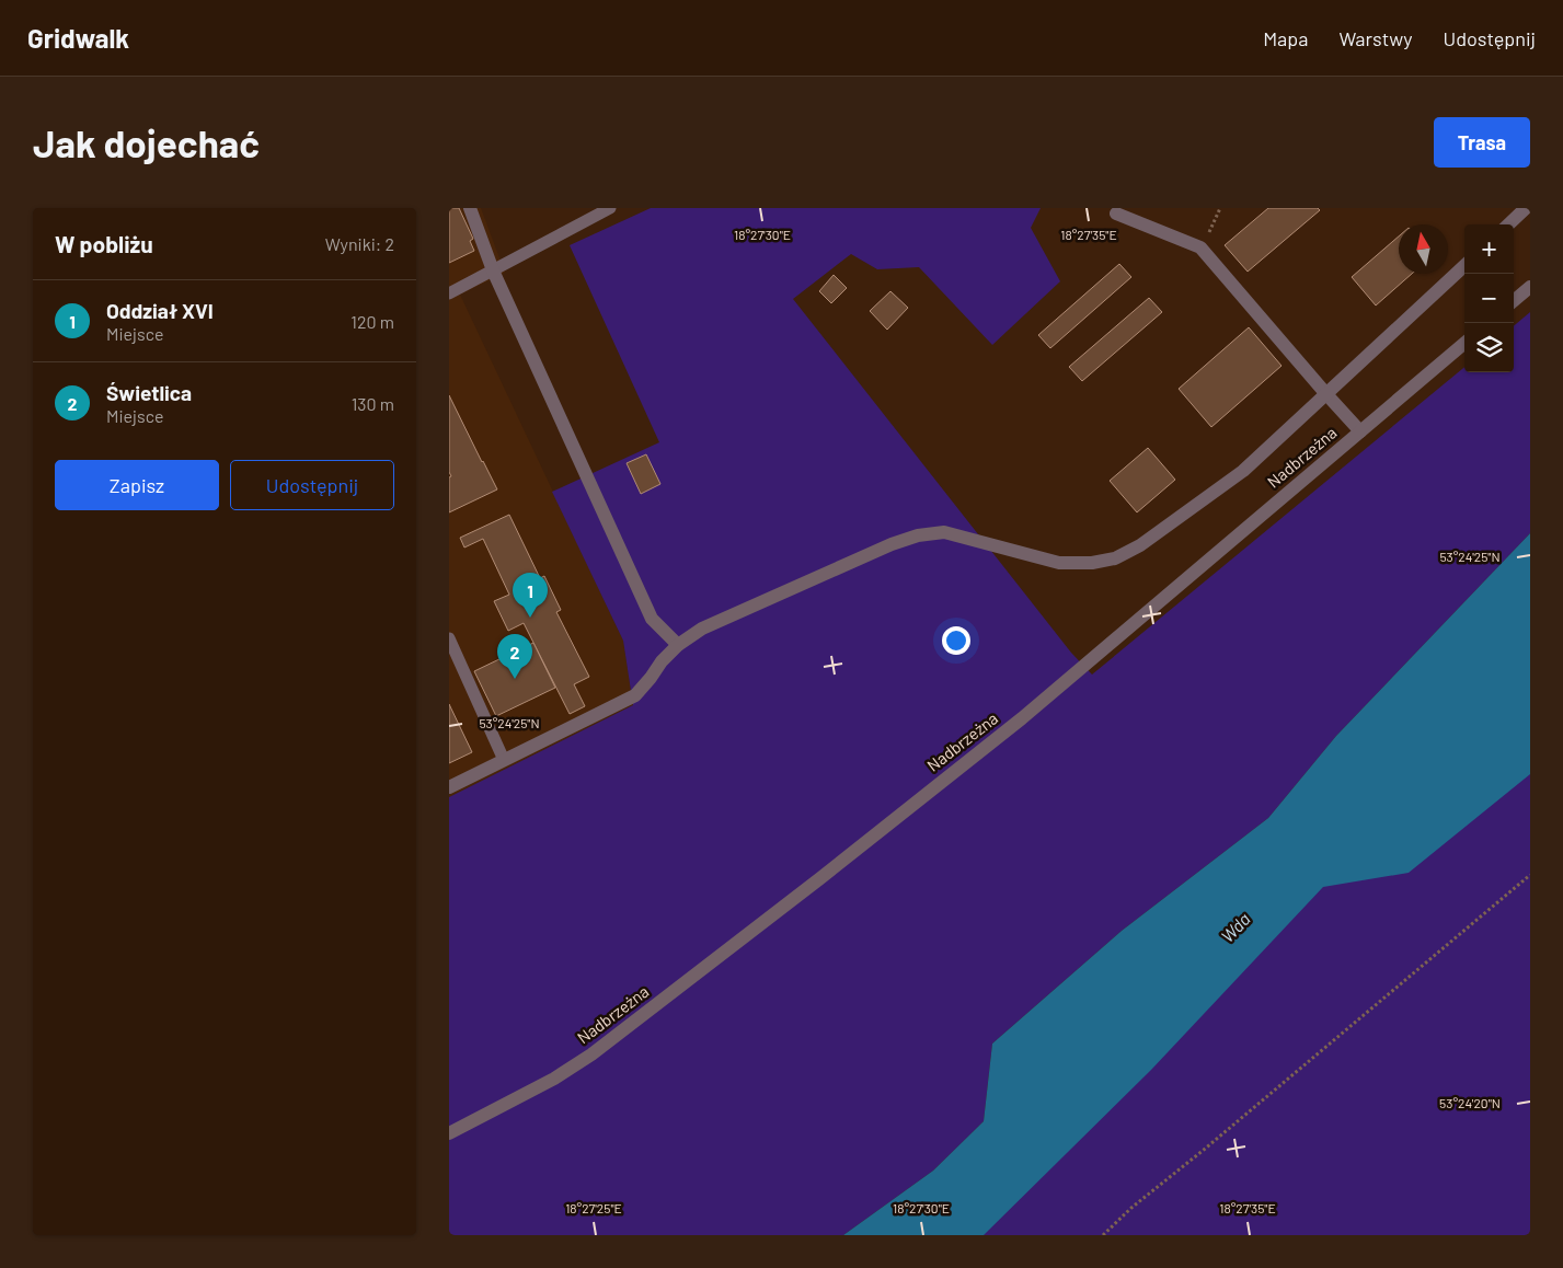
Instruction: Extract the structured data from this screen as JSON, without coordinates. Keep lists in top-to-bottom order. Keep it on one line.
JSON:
{"streets":{"street":["Nadbrzeżna"]},"water":["Wda"],"north":"top","page":{"header":"Gridwalk","nav":["Mapa","Warstwy","Udostępnij"],"buttons":["Trasa",["Zapisz","Udostępnij"]],"title":"Jak dojechać","heading":["W pobliżu","Wyniki: 2"],"map_buttons":["+","−"],"list":[{"mark":"1","name":"Oddział XVI","note":"Miejsce","value":"120 m"},{"mark":"2","name":"Świetlica","note":"Miejsce","value":"130 m"}],"pins":["1","2"]},"coordinates":["18°27'30\"E","18°27'35\"E","53°24'25\"N","53°24'20\"N","18°27'25\"E"]}
